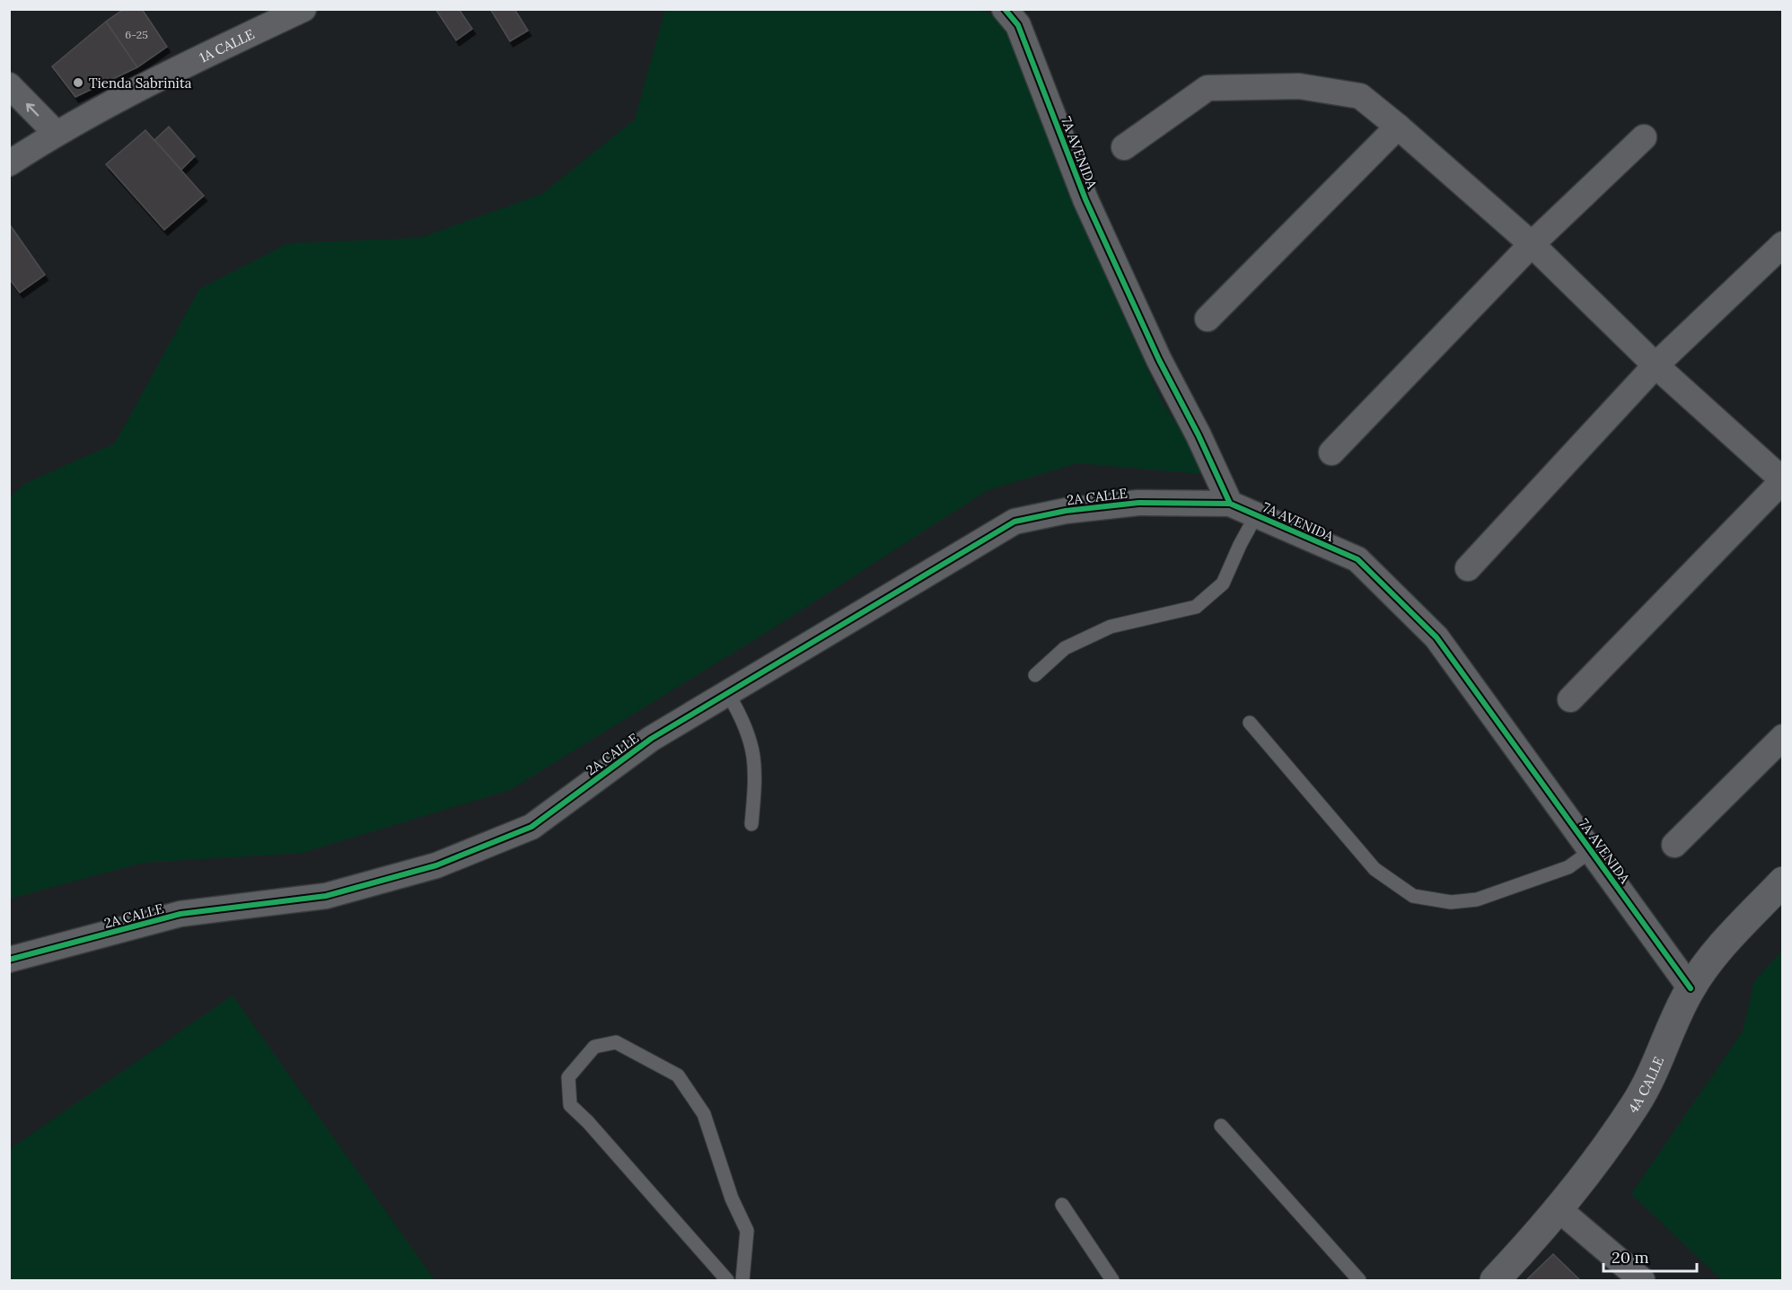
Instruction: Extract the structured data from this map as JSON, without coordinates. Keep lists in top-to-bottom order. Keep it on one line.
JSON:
{"streets":{"main road":["4A CALLE"],"street":["1A CALLE","7A AVENIDA","2A CALLE"]},"crossings":[["7A AVENIDA","2A CALLE"],["7A AVENIDA","4A CALLE"]],"places":["Tienda Sabrinita"],"house_numbers":["6-25"],"scale_bar":"20 m"}
